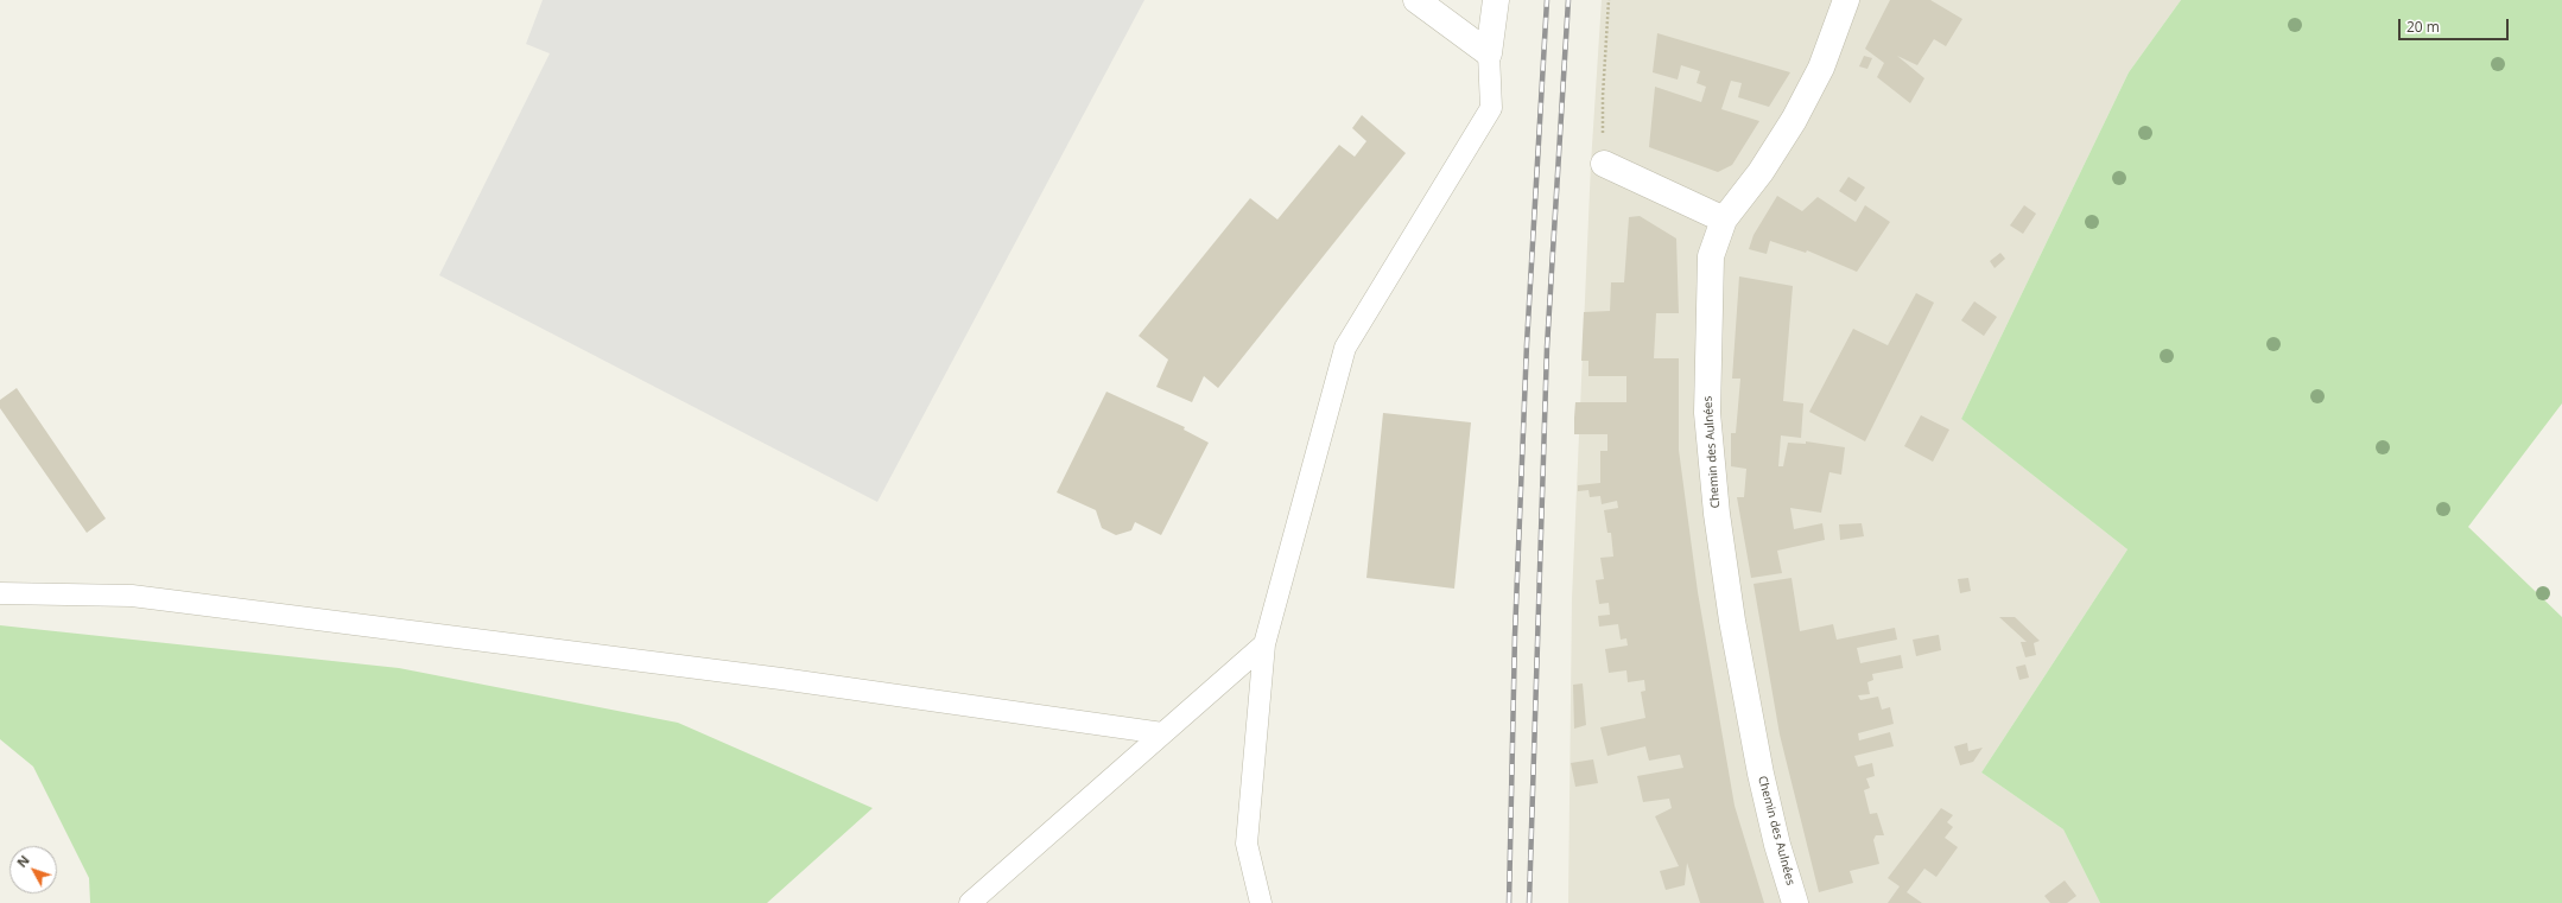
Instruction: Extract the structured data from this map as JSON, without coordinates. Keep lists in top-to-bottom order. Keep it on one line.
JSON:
{"streets":{"street":["Chemin des Aulnées"]},"scale_bar":"20 m","north":"top left"}
